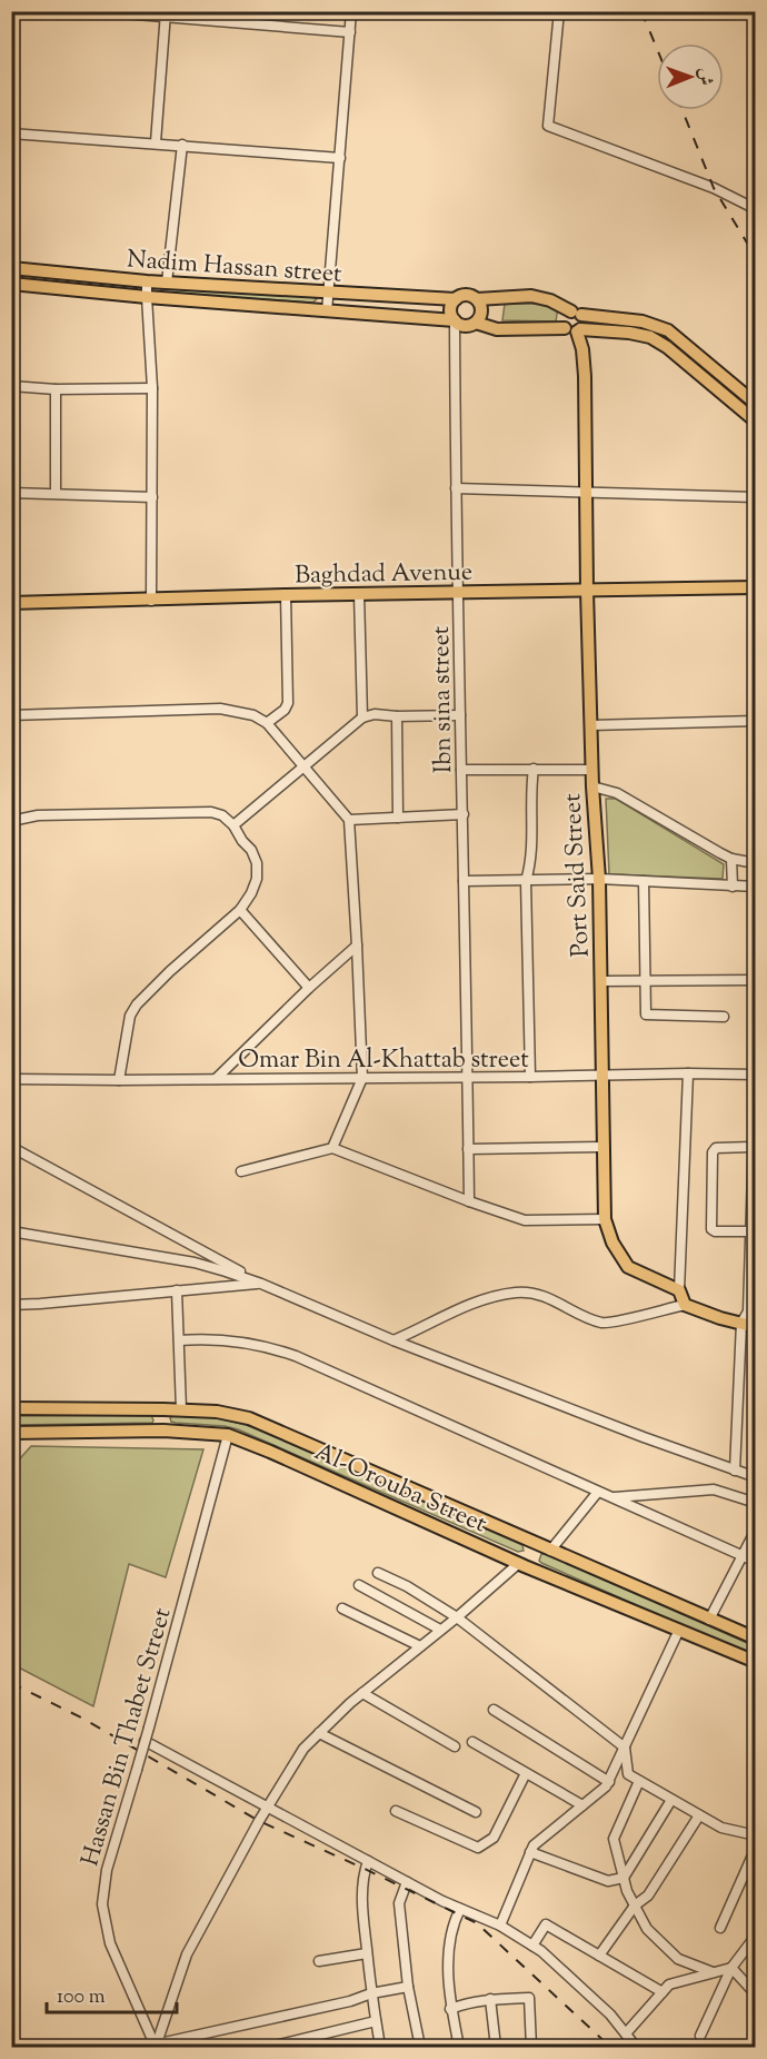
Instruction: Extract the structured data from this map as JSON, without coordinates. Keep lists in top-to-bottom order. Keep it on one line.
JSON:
{"streets":{"main road":["Nadim Hassan street","Baghdad Avenue","Port Said Street","Al-Orouba Street"],"street":["Ibn sina street","Omar Bin Al-Khattab street","Hassan Bin Thabet Street"]},"crossings":[["Nadim Hassan street","Ibn sina street"],["Baghdad Avenue","Ibn sina street"],["Baghdad Avenue","Port Said Street"],["Ibn sina street","Omar Bin Al-Khattab street"],["Port Said Street","Omar Bin Al-Khattab street"],["Al-Orouba Street","Hassan Bin Thabet Street"]],"scale_bar":"100 m","north":"right"}
